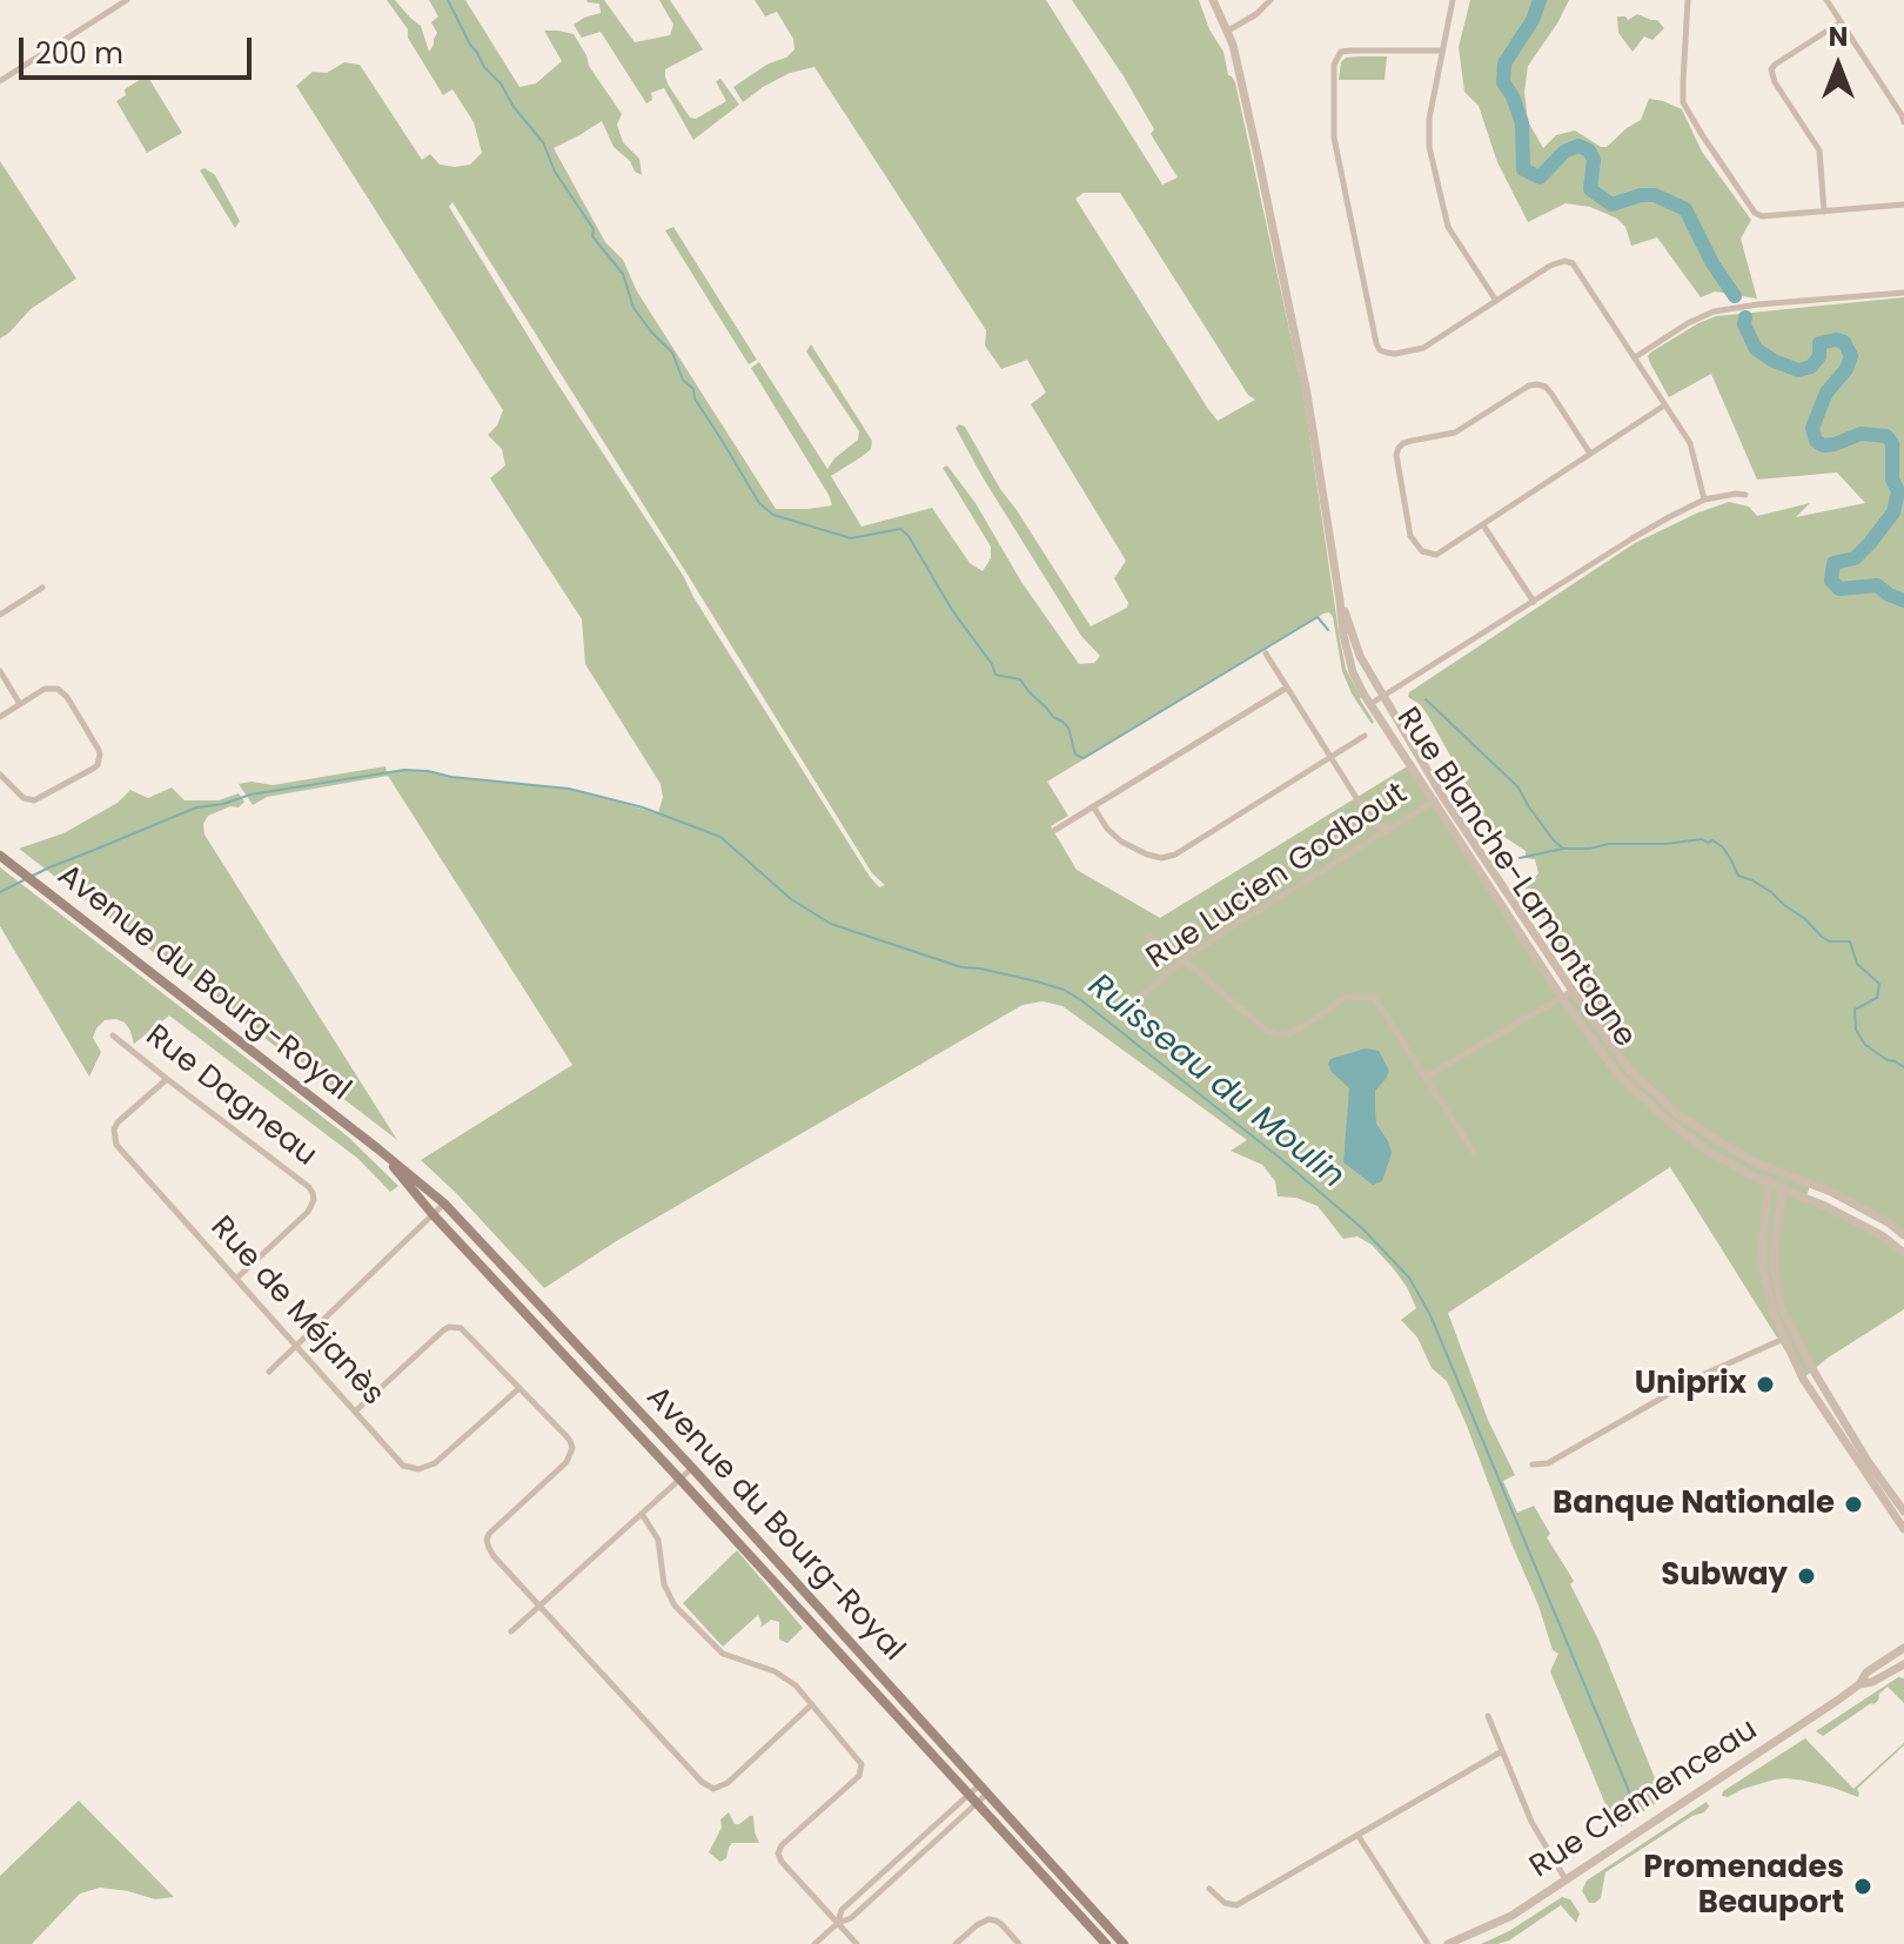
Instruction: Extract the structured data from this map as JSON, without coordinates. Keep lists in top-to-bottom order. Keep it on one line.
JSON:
{"streets":{"main road":["Avenue du Bourg-Royal"],"street":["Rue Lucien Godbout","Rue Blanche-Lamontagne","Rue Dagneau","Rue de Méjanès","Rue Clemenceau"]},"crossings":[["Rue Lucien Godbout","Rue Blanche-Lamontagne"],["Rue Dagneau","Rue de Méjanès"]],"water":["Ruisseau du Moulin"],"places":["Uniprix","Banque Nationale","Subway","Promenades Beauport"],"scale_bar":"200 m","north":"top"}
